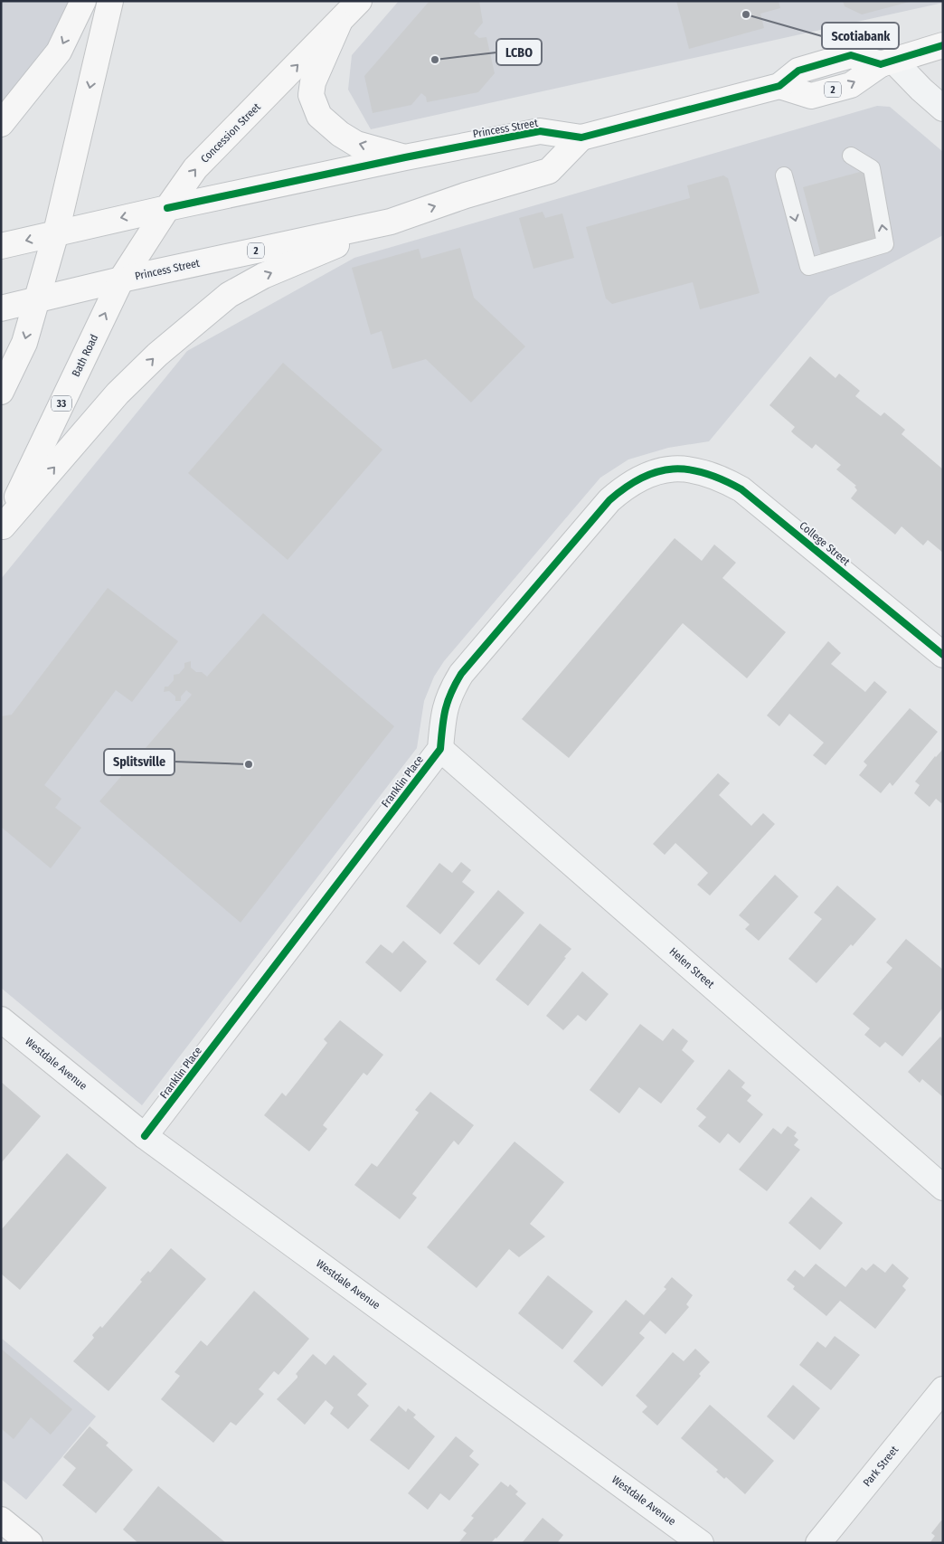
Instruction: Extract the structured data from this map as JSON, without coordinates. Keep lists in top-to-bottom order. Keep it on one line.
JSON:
{"streets":{"main road":["2","Princess Street","Concession Street","Bath Road","33"],"street":["College Street","Franklin Place","Helen Street","Westdale Avenue","Park Street"]},"crossings":[["Princess Street","Concession Street"],["Princess Street","Bath Road"],["Concession Street","Bath Road"],["College Street","Franklin Place"],["College Street","Helen Street"],["Franklin Place","Helen Street"],["Franklin Place","Westdale Avenue"]],"places":["Scotiabank","LCBO","Splitsville"]}
